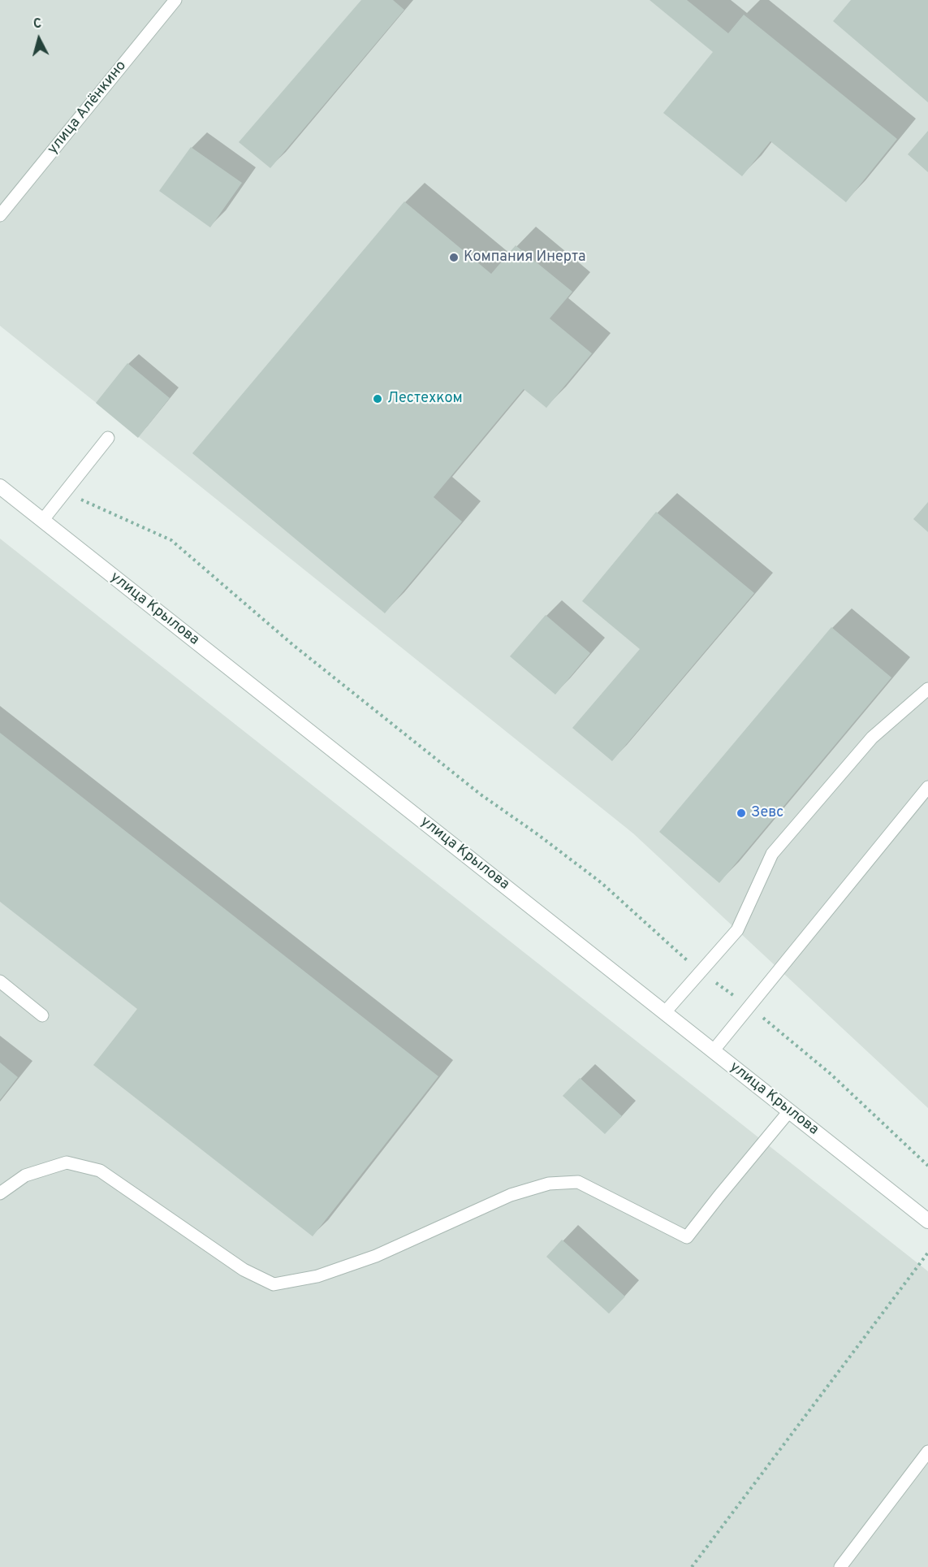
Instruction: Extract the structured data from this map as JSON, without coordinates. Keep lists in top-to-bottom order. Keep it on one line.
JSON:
{"streets":{"street":["улица Крылова"],"lane":["улица Алёнкино"]},"places":["Компания Инерта","Лестехком","Зевс"],"north":"top"}
